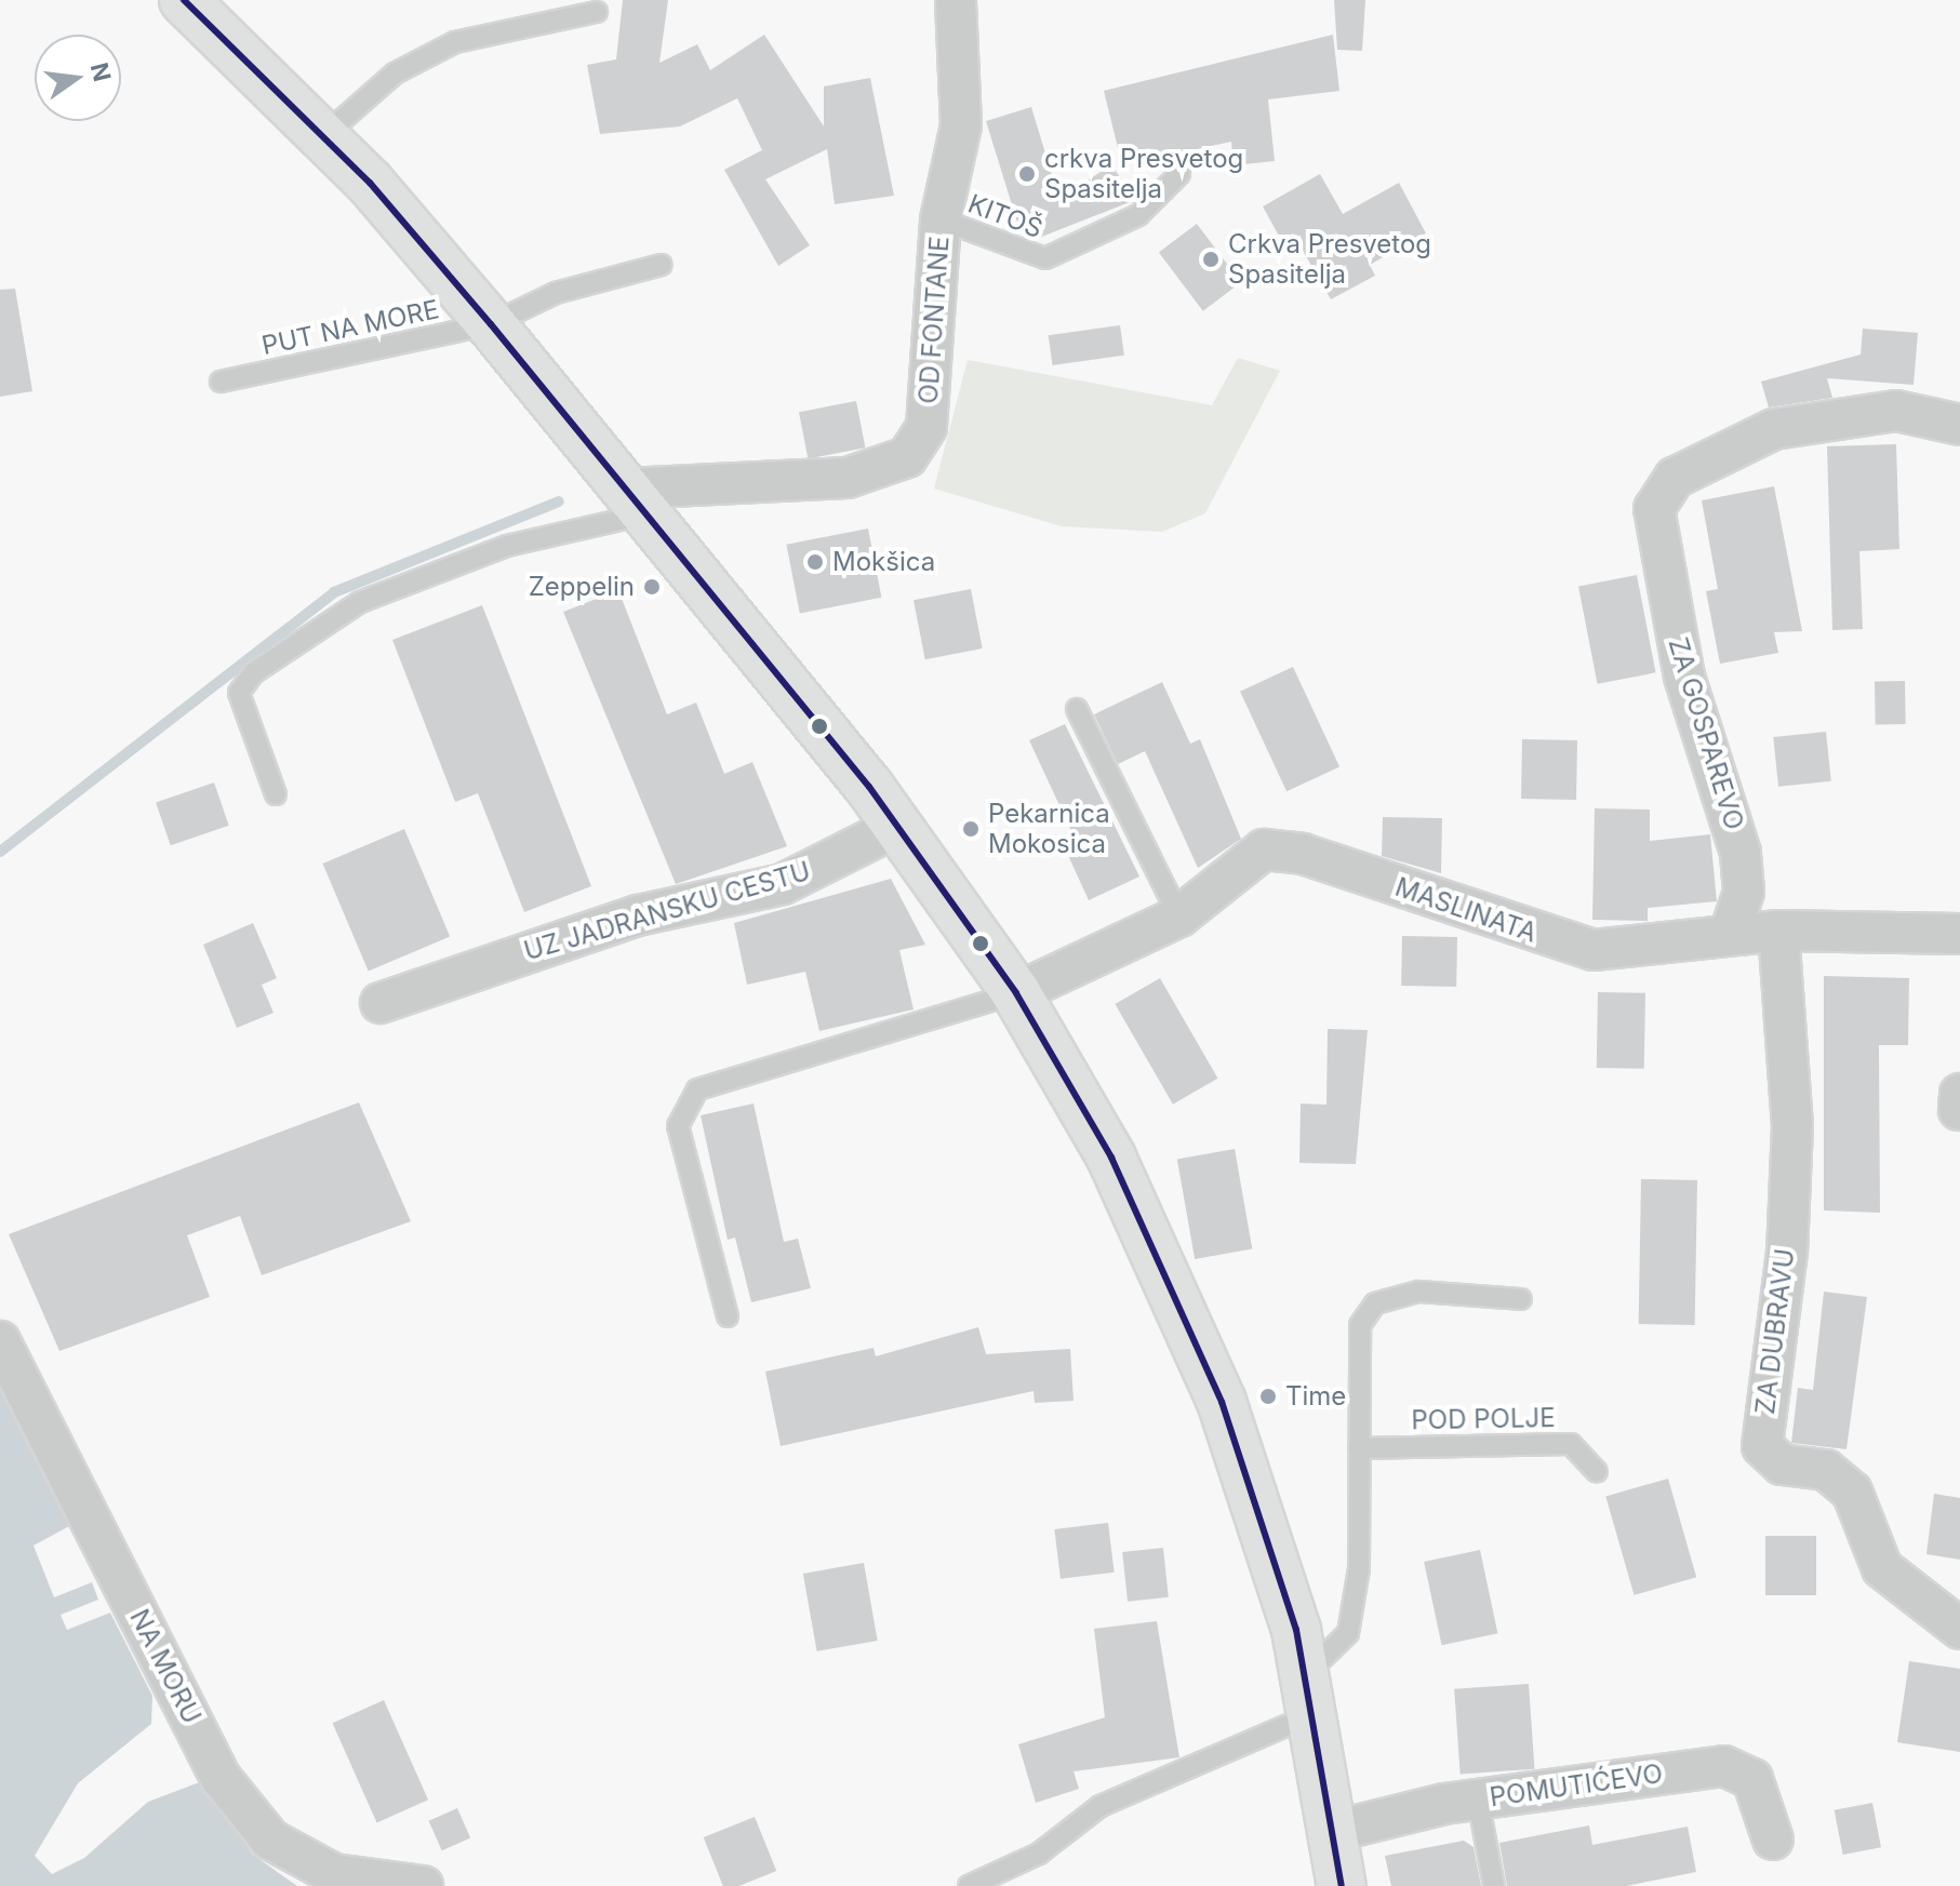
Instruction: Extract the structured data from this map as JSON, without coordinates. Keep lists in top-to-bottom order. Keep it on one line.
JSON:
{"streets":{"street":["OD FONTANE","ZA GOSPAREVO","MASLINATA","UZ JADRANSKU CESTU","ZA DUBRAVU","NA MORU","POMUTIĆEVO"],"lane":["KITOŠ","PUT NA MORE","POD POLJE"]},"crossings":[["KITOŠ","OD FONTANE"],["ZA GOSPAREVO","MASLINATA"],["MASLINATA","ZA DUBRAVU"]],"places":["crkva Presvetog Spasitelja","Crkva Presvetog Spasitelja","Mokšica","Zeppelin","Pekarnica Mokosica","Time"],"north":"right"}
